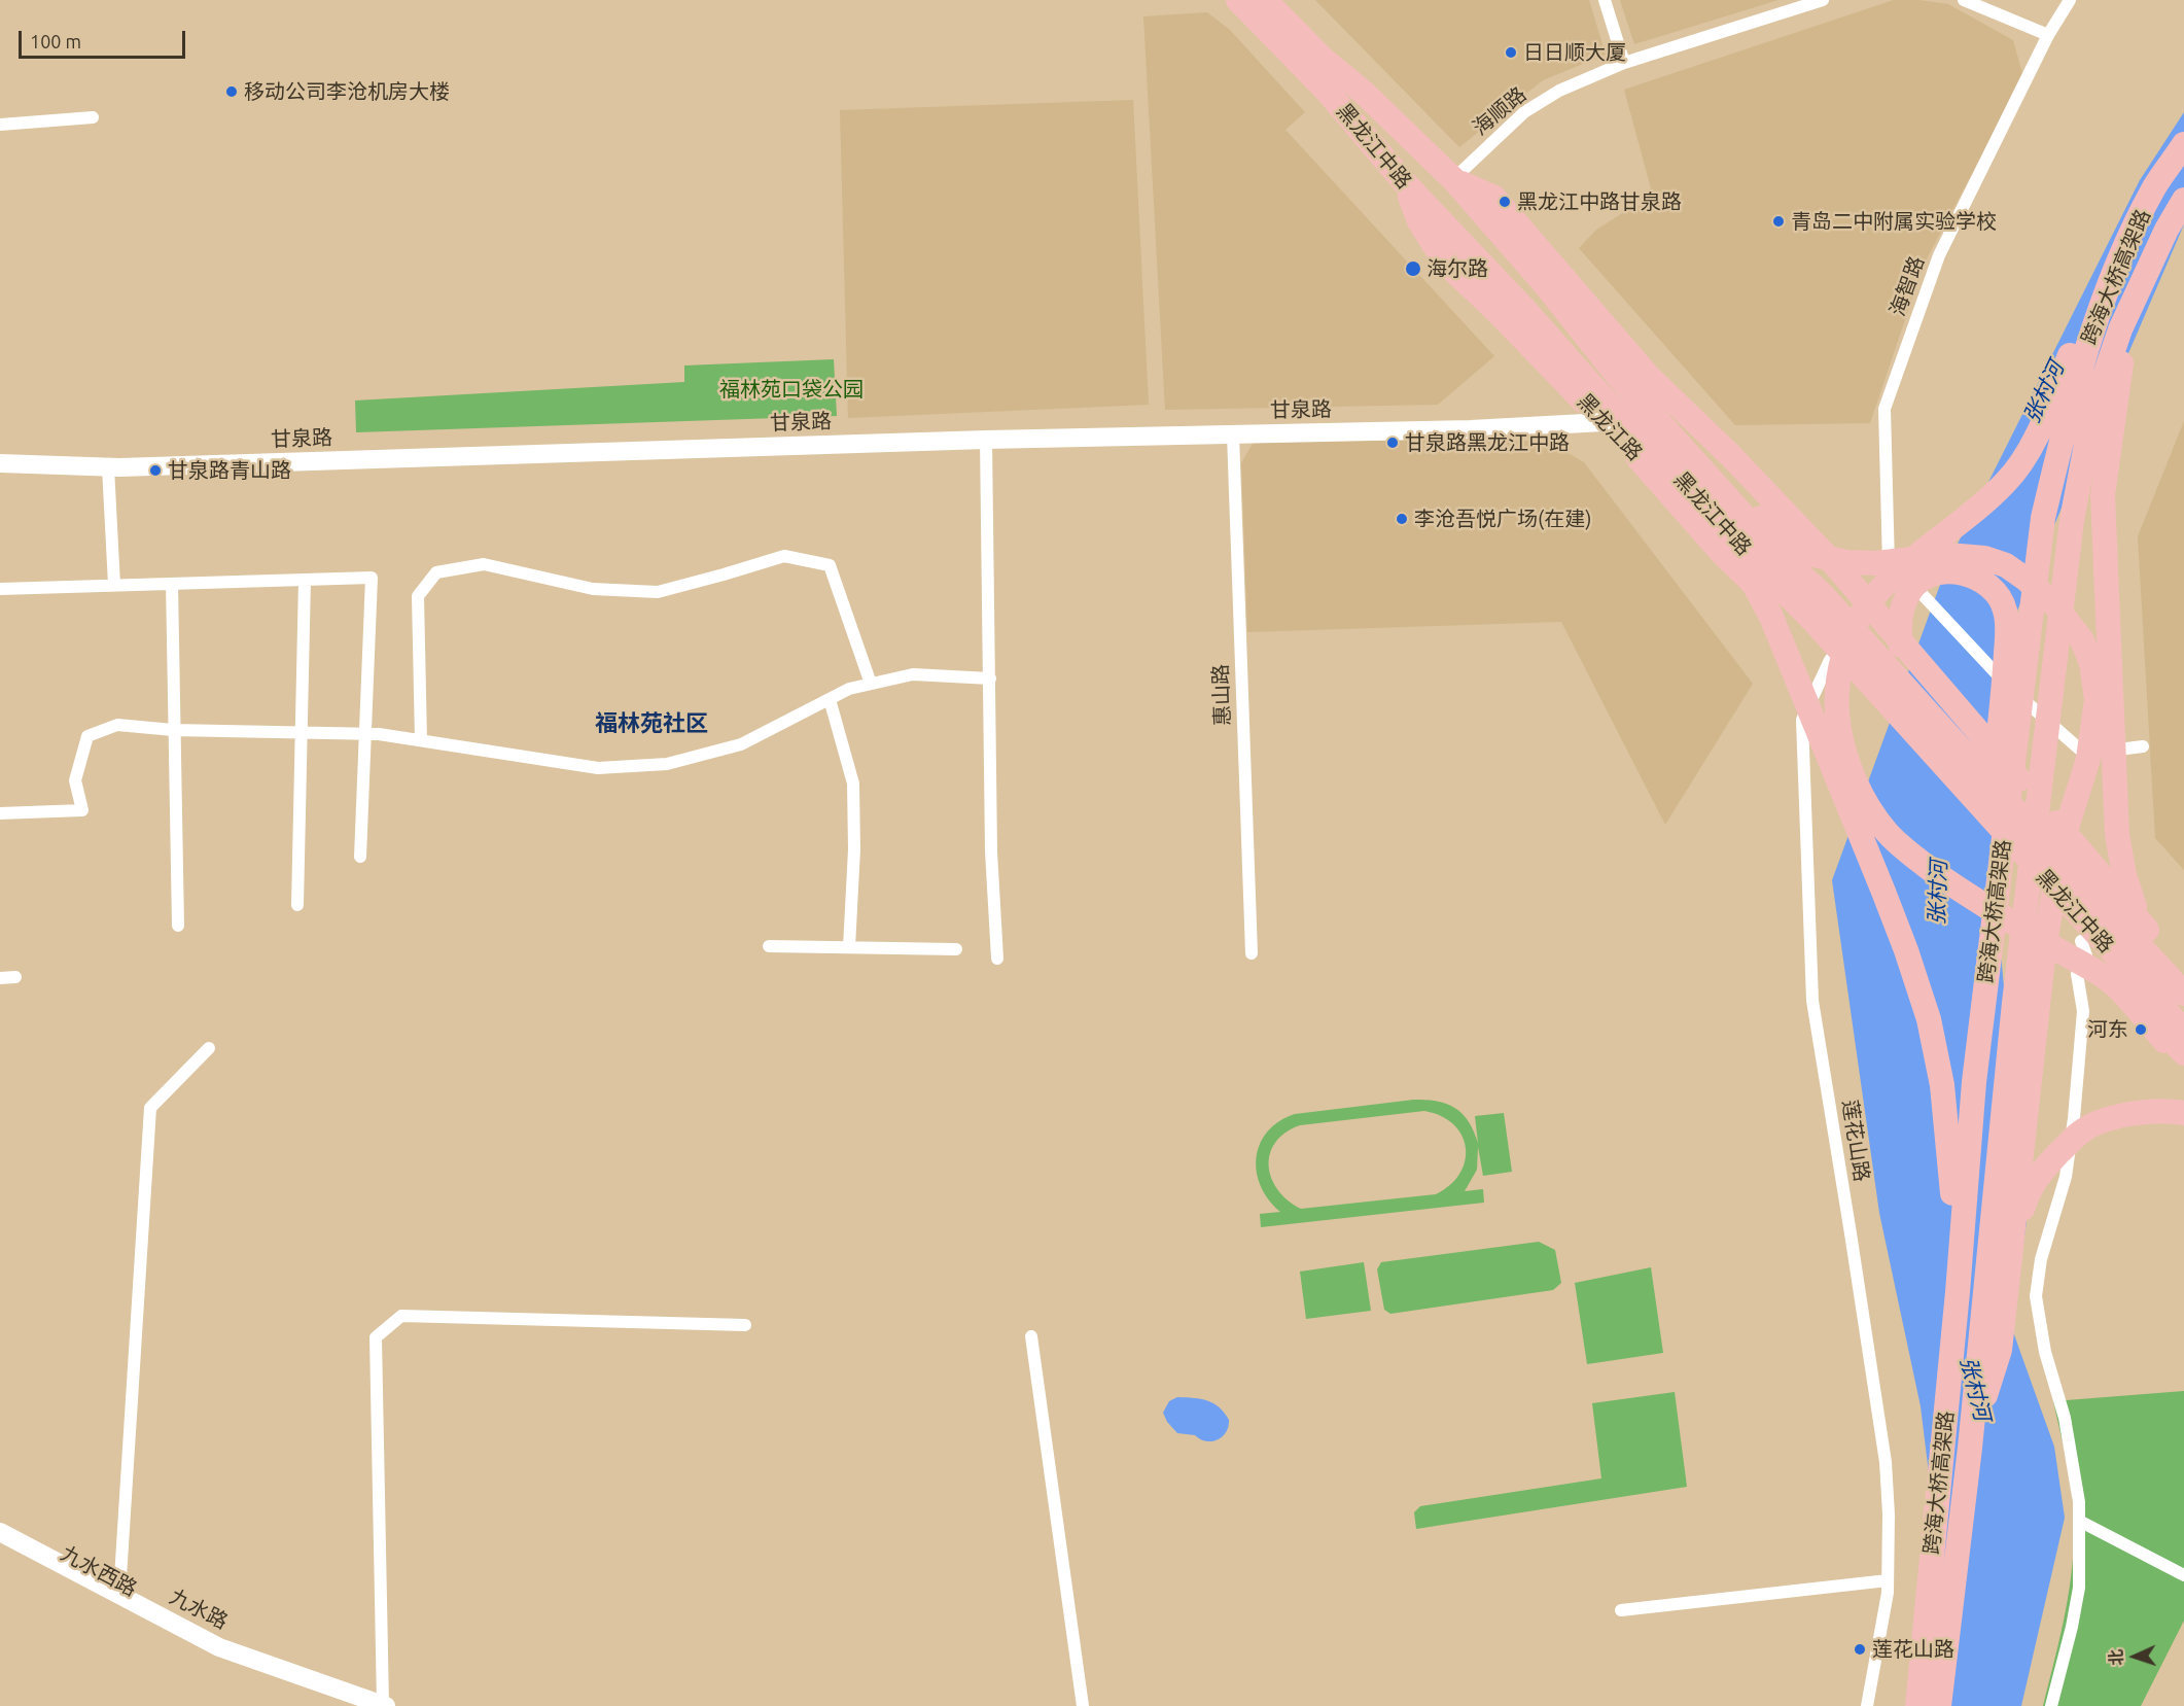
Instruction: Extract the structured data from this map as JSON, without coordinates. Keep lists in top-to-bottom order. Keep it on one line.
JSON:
{"streets":{"highway":["黑龙江中路","跨海大桥高架路","黑龙江路"],"street":["海顺路","海智路","甘泉路","惠山路","莲花山路","九水西路","九水路"]},"crossings":[["海顺路","黑龙江中路"],["黑龙江中路","海智路"],["黑龙江中路","黑龙江路"],["黑龙江中路","莲花山路"],["海智路","莲花山路"],["甘泉路","黑龙江路"],["甘泉路","惠山路"],["黑龙江路","莲花山路"],["九水西路","九水路"]],"districts":["福林苑社区"],"water":["张村河"],"parks":["福林苑口袋公园"],"places":["日日顺大厦","移动公司李沧机房大楼","黑龙江中路甘泉路","青岛二中附属实验学校","海尔路","甘泉路黑龙江中路","甘泉路青山路","李沧吾悦广场(在建)","河东","莲花山路"],"scale_bar":"100 m","north":"left"}
